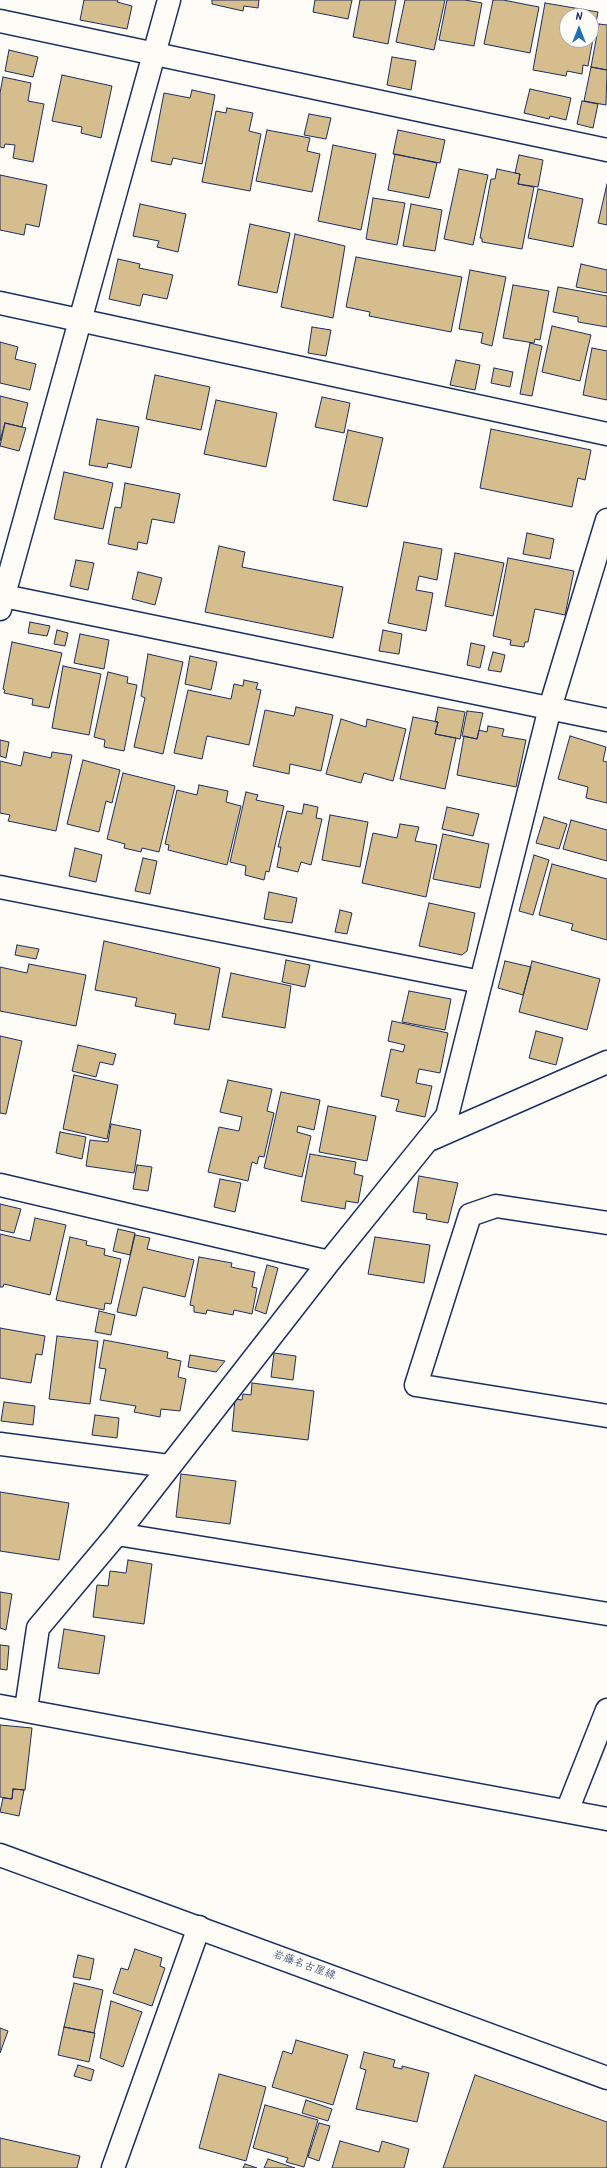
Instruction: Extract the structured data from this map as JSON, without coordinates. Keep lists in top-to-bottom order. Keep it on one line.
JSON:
{"streets":{"street":["岩藤名古屋線"]},"north":"top"}
